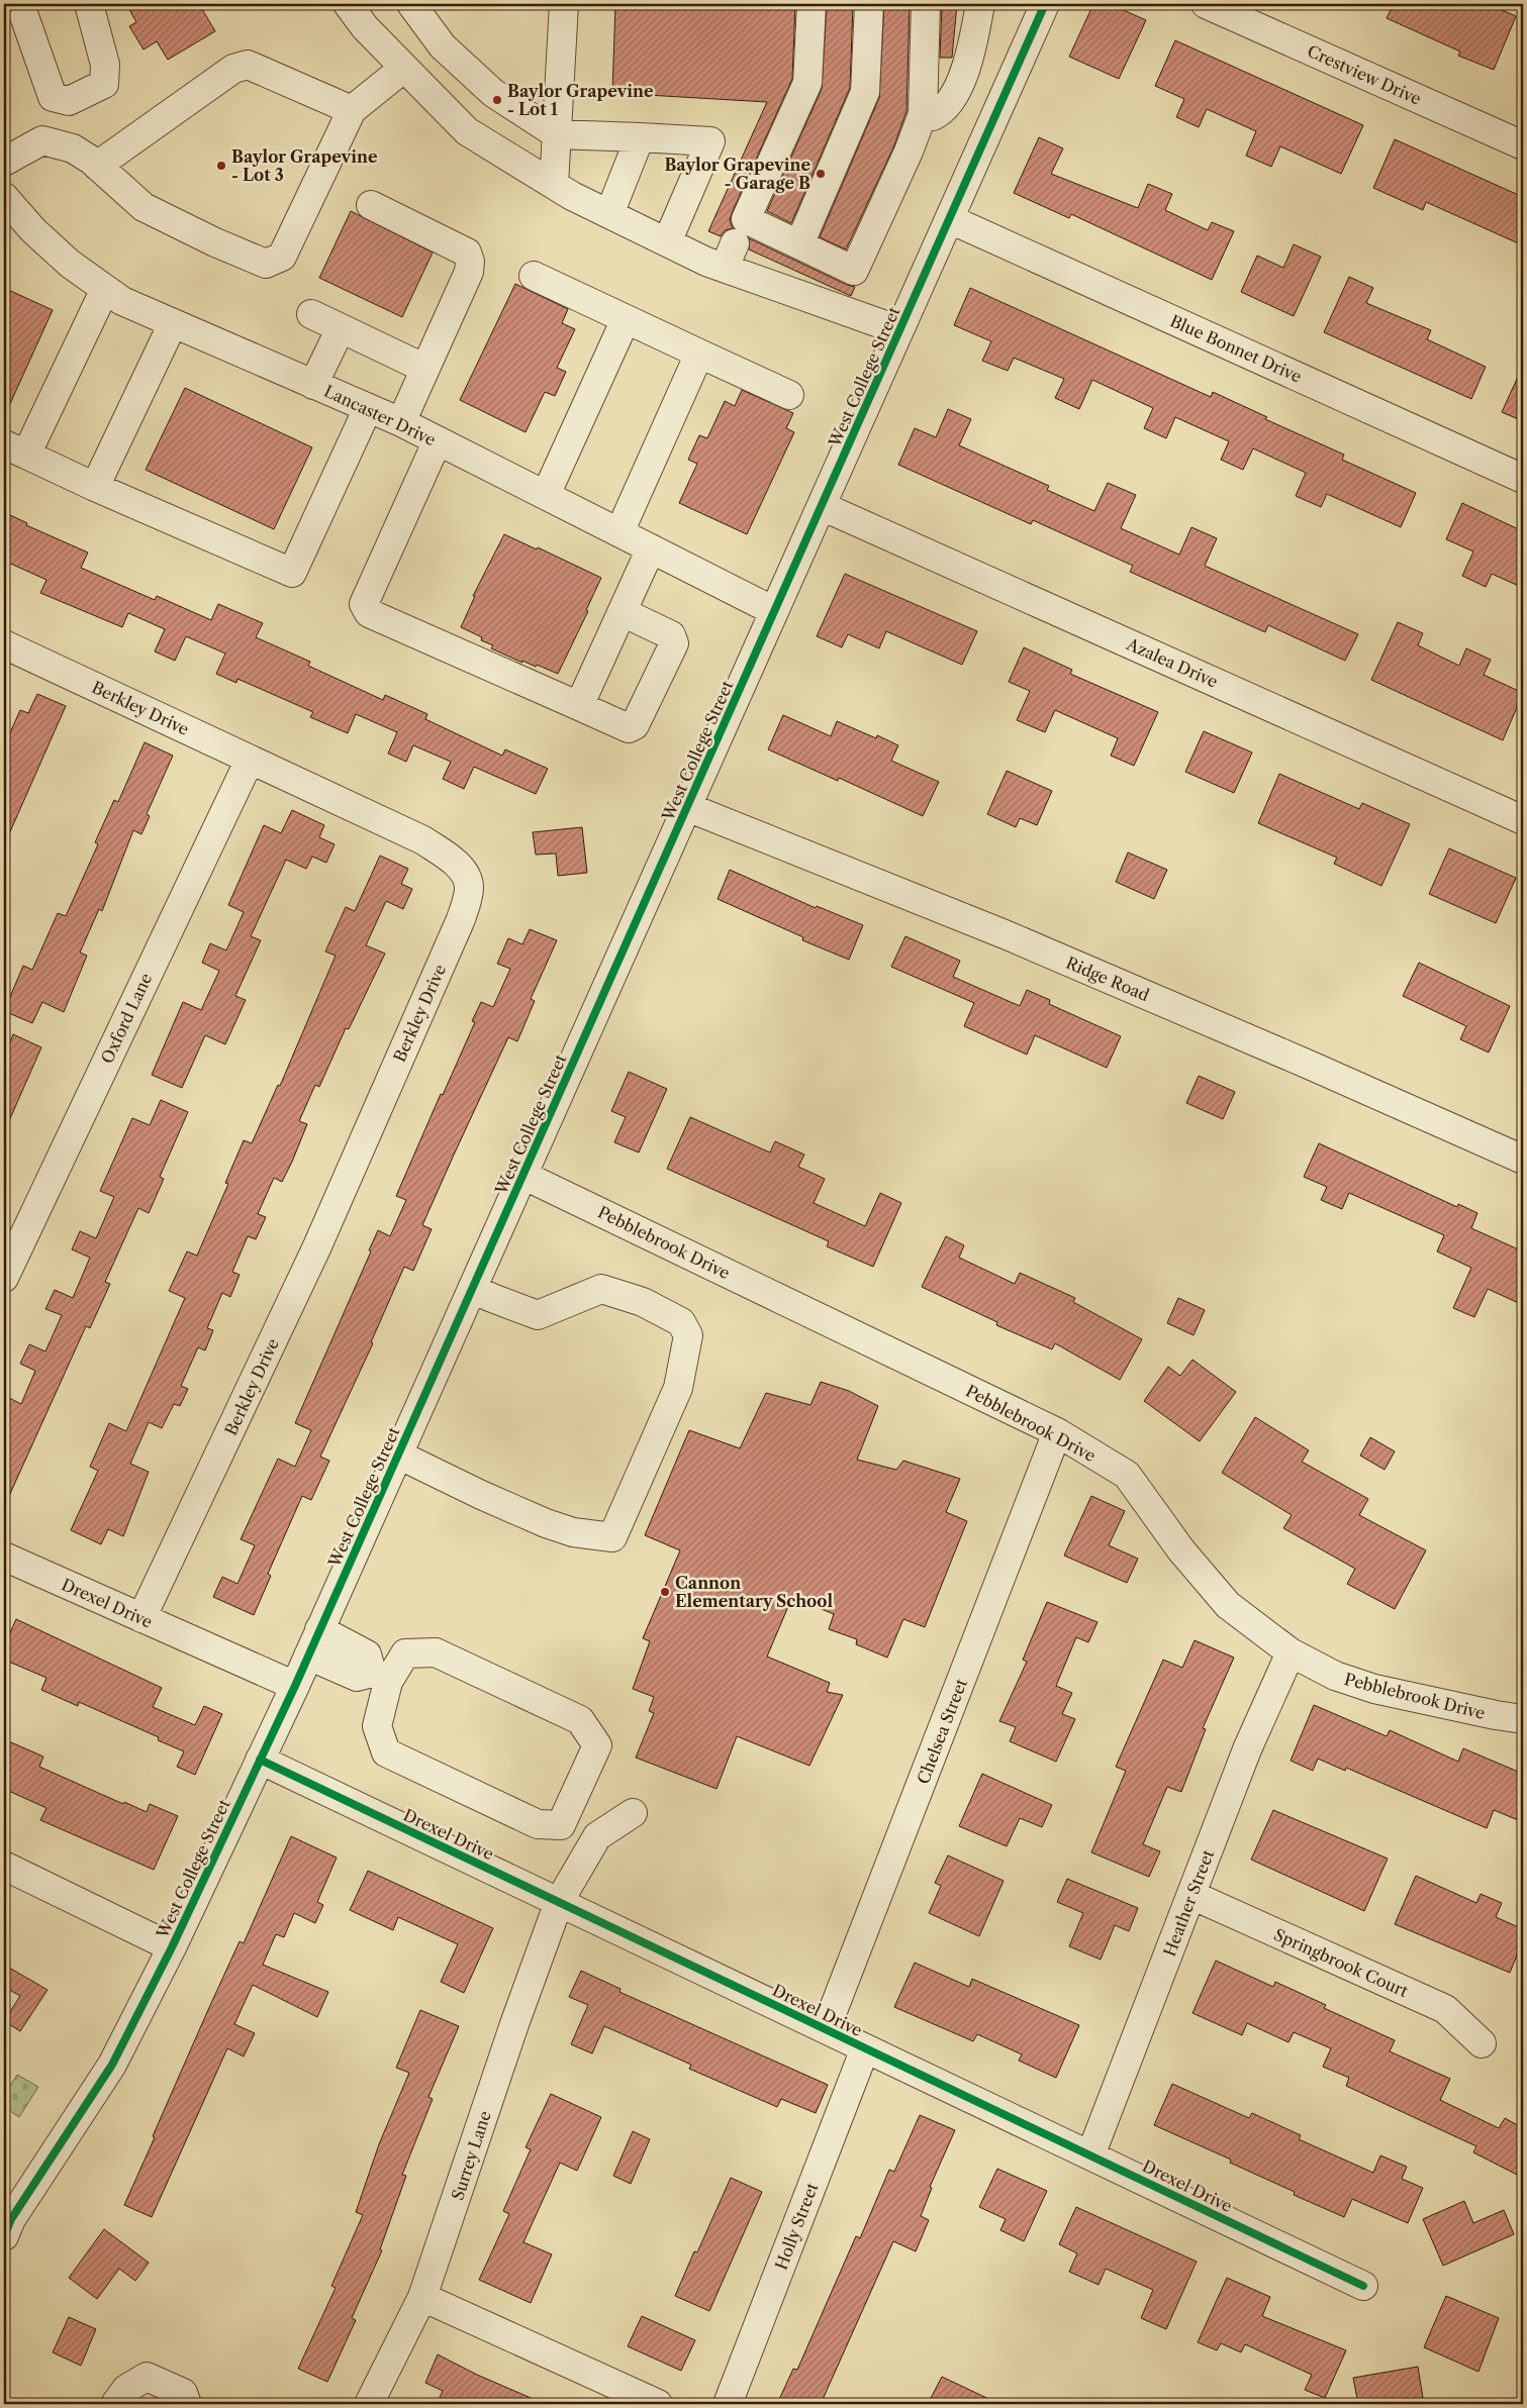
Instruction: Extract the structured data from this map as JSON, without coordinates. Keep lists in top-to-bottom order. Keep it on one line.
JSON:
{"streets":{"street":["Crestview Drive","Blue Bonnet Drive","West College Street","Lancaster Drive","Azalea Drive","Berkley Drive","Ridge Road","Oxford Lane","Pebblebrook Drive","Drexel Drive","Chelsea Street","Heather Street","Springbrook Court","Surrey Lane","Holly Street"]},"crossings":[["Blue Bonnet Drive","West College Street"],["West College Street","Lancaster Drive"],["West College Street","Azalea Drive"],["West College Street","Ridge Road"],["West College Street","Pebblebrook Drive"],["West College Street","Drexel Drive"],["Berkley Drive","Oxford Lane"],["Berkley Drive","Drexel Drive"],["Pebblebrook Drive","Chelsea Street"],["Pebblebrook Drive","Heather Street"],["Drexel Drive","Chelsea Street"],["Drexel Drive","Heather Street"],["Drexel Drive","Surrey Lane"],["Drexel Drive","Holly Street"],["Heather Street","Springbrook Court"]],"places":["Baylor Grapevine - Lot 1","Baylor Grapevine - Lot 3","Baylor Grapevine - Garage B","Cannon Elementary School"]}
